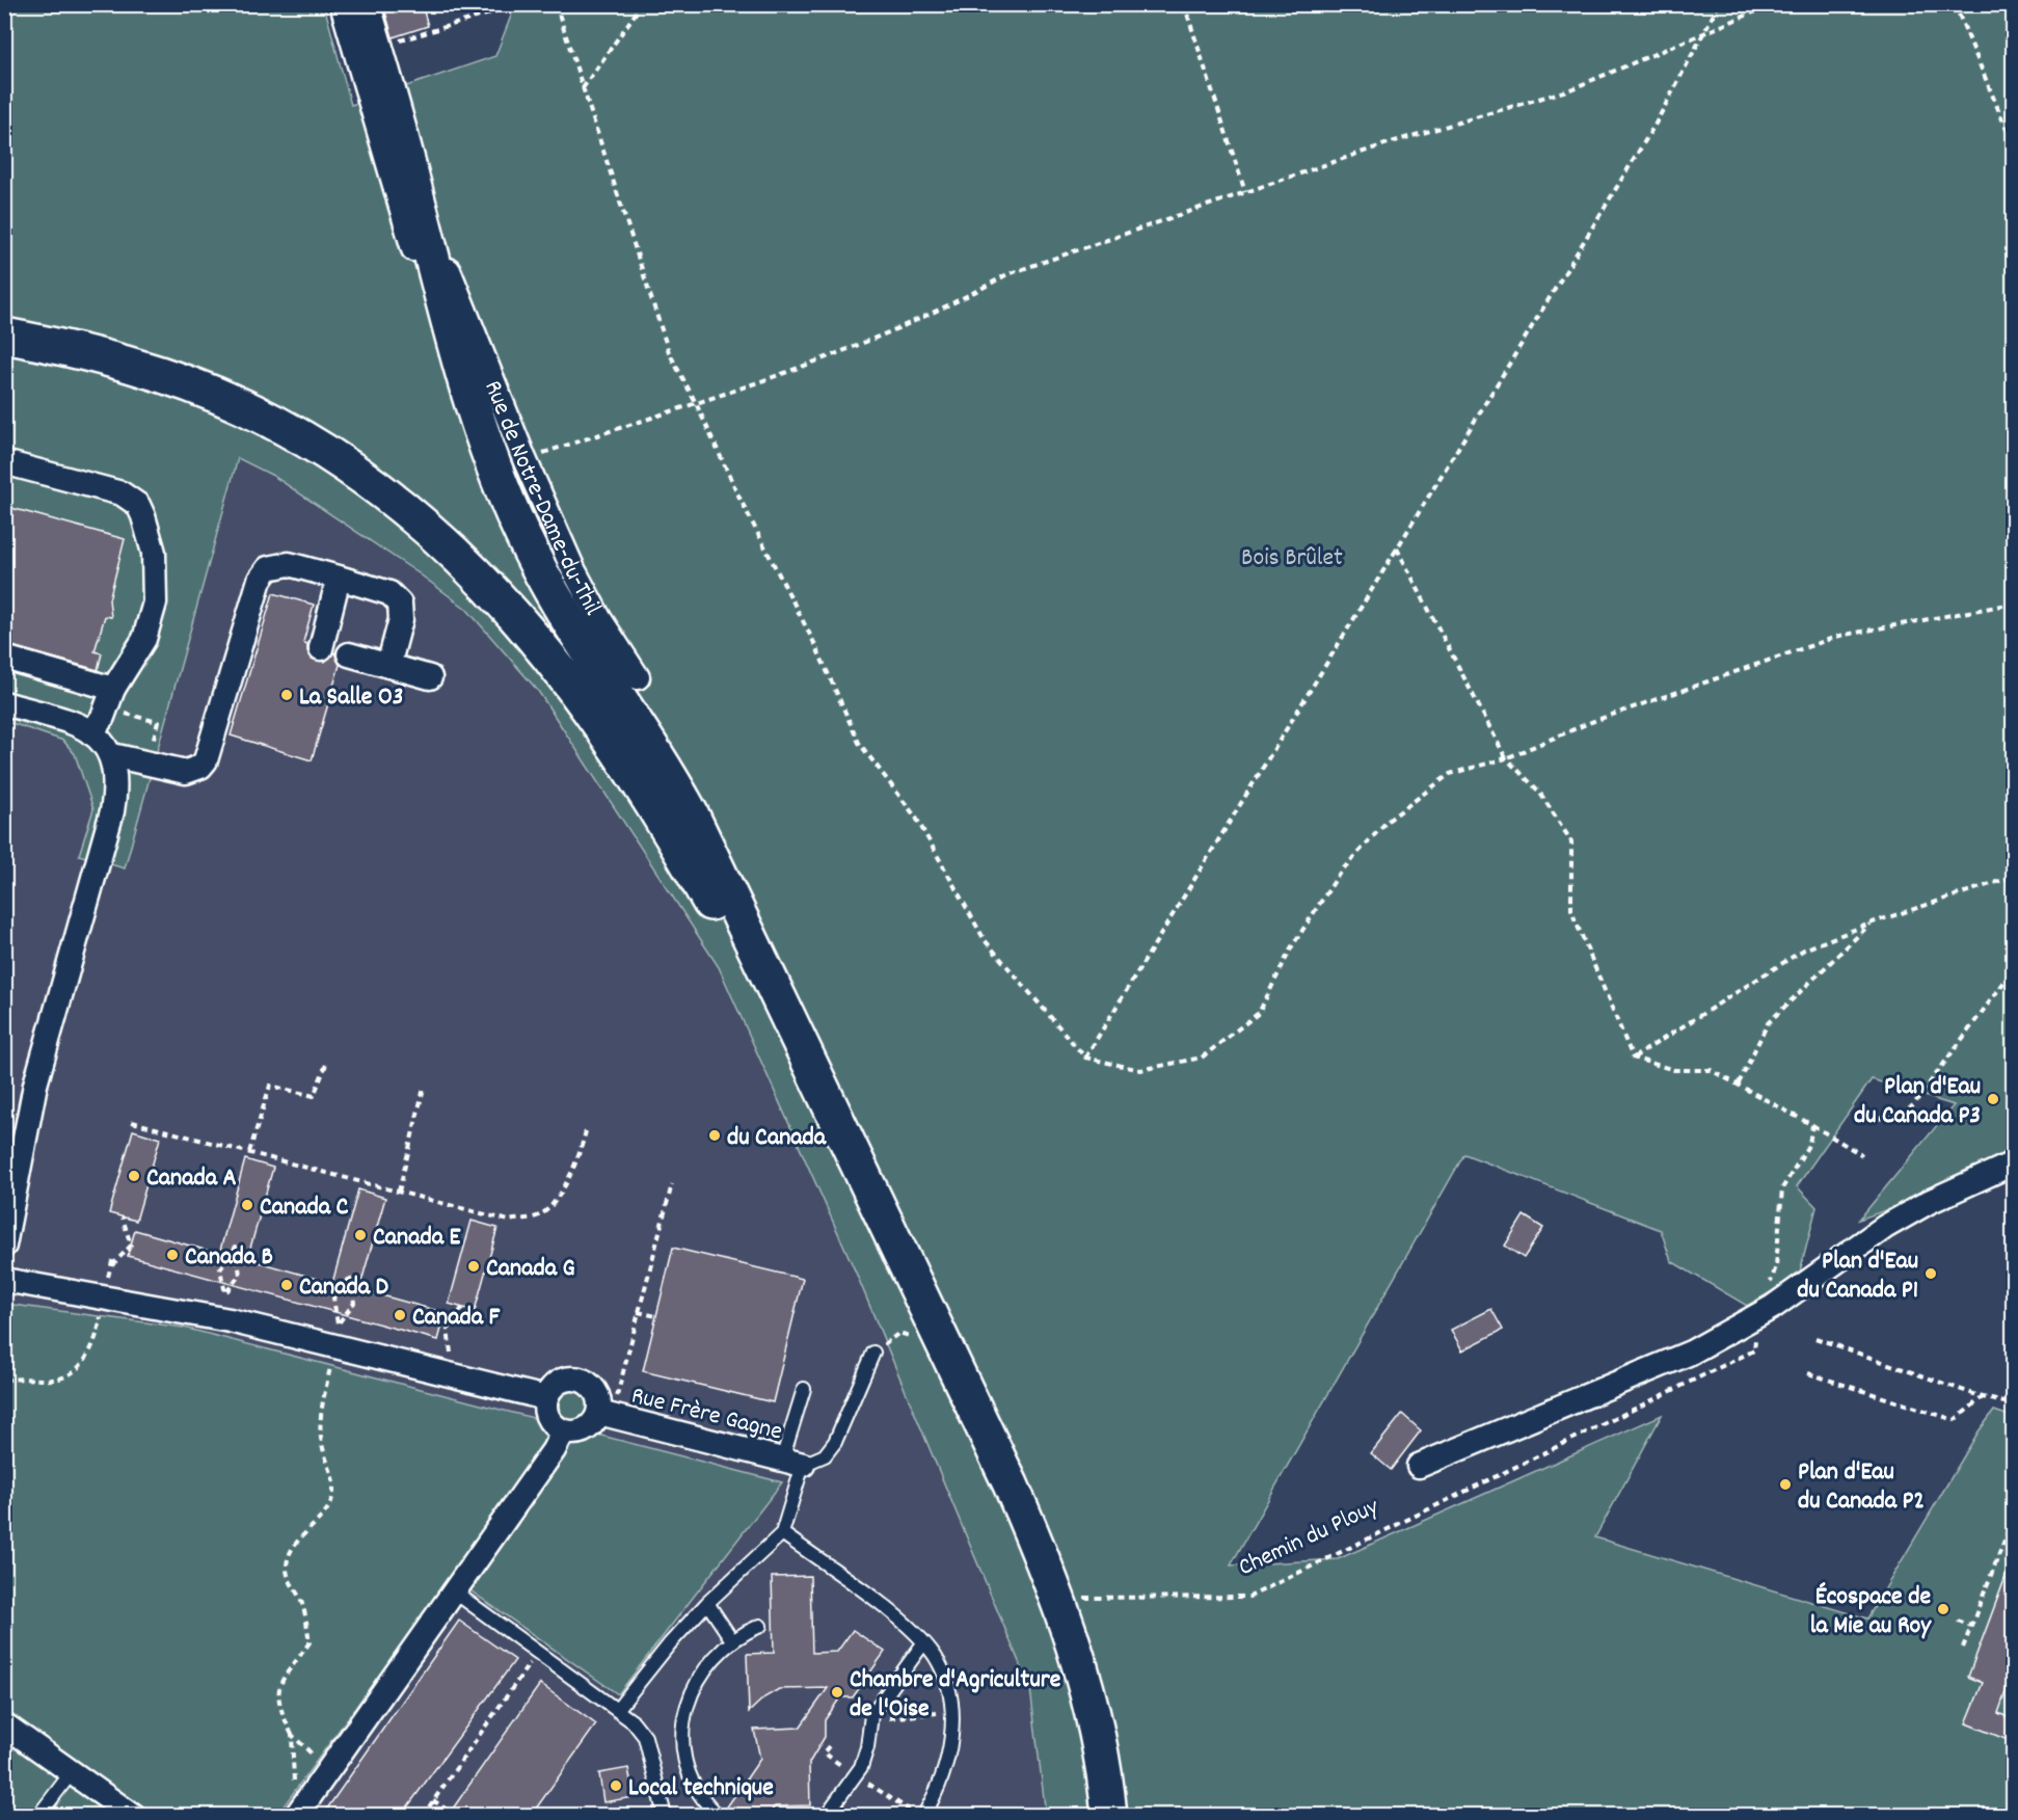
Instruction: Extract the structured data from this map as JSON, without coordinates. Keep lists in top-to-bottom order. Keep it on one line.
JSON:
{"streets":{"main road":["Rue de Notre-Dame-du-Thil"],"street":["Rue Frère Gagne"],"path":["Chemin du Plouy"]},"parks":["Bois Brûlet"],"places":["La Salle O3","Plan d'Eau du Canada P3","du Canada","Canada A","Canada C","Canada E","Canada B","Canada G","Plan d'Eau du Canada P1","Canada D","Canada F","Plan d'Eau du Canada P2","Écospace de la Mie au Roy","Chambre d'Agriculture de l'Oise","Local technique"]}
